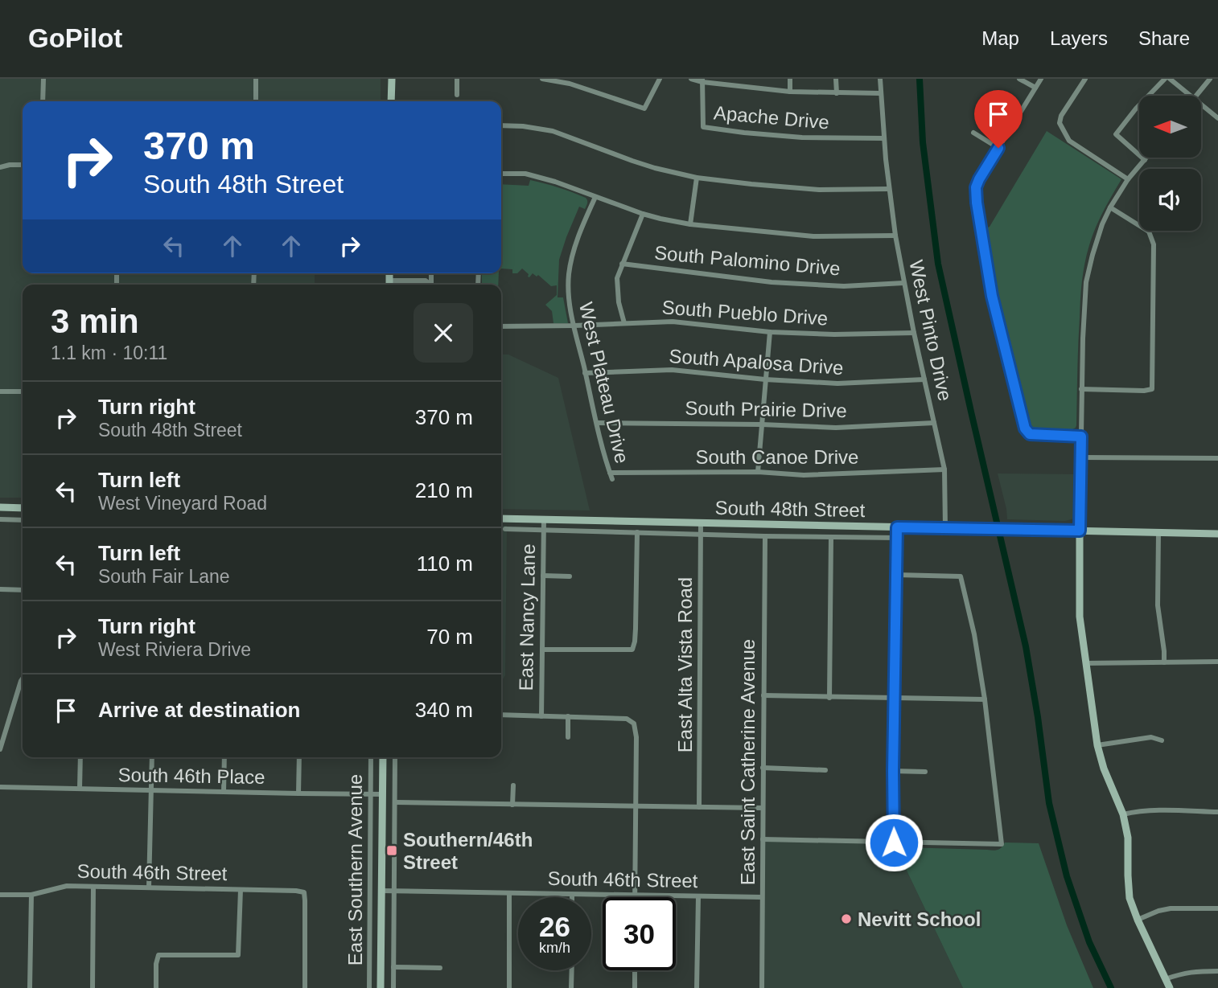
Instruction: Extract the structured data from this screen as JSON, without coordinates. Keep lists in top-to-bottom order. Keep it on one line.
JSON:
{"streets":{"main road":["South 48th Street","East Southern Avenue"],"street":["Apache Drive","South Palomino Drive","South Pueblo Drive","West Pinto Drive","South Apalosa Drive","West Plateau Drive","South Prairie Drive","South Canoe Drive","East Nancy Lane","East Alta Vista Road","East Saint Catherine Avenue","South 46th Place","South 46th Street"]},"crossings":[["Apache Drive","West Pinto Drive"],["South Palomino Drive","West Pinto Drive"],["South Pueblo Drive","West Pinto Drive"],["South Pueblo Drive","West Plateau Drive"],["West Pinto Drive","South Apalosa Drive"],["West Pinto Drive","South Prairie Drive"],["West Pinto Drive","South Canoe Drive"],["West Pinto Drive","South 48th Street"],["South Apalosa Drive","West Plateau Drive"],["West Plateau Drive","South Prairie Drive"],["West Plateau Drive","South Canoe Drive"],["South 48th Street","East Nancy Lane"],["South 48th Street","East Alta Vista Road"],["South 48th Street","East Saint Catherine Avenue"],["East Saint Catherine Avenue","South 46th Street"],["South 46th Place","East Southern Avenue"],["East Southern Avenue","South 46th Street"]],"places":{"transit":["Southern/46th Street"],"other":["Nevitt School"]},"north":"left","page":{"header":"GoPilot","nav":["Map","Layers","Share"],"turn":["370 m","South 48th Street"],"heading":["3 min","1.1 km · 10:11"],"list":[{"name":"Turn right","note":"South 48th Street","value":"370 m"},{"name":"Turn left","note":"West Vineyard Road","value":"210 m"},{"name":"Turn left","note":"South Fair Lane","value":"110 m"},{"name":"Turn right","note":"West Riviera Drive","value":"70 m"},{"name":"Arrive at destination","value":"340 m"}],"speed":"26 km/h","limit":"30"}}
